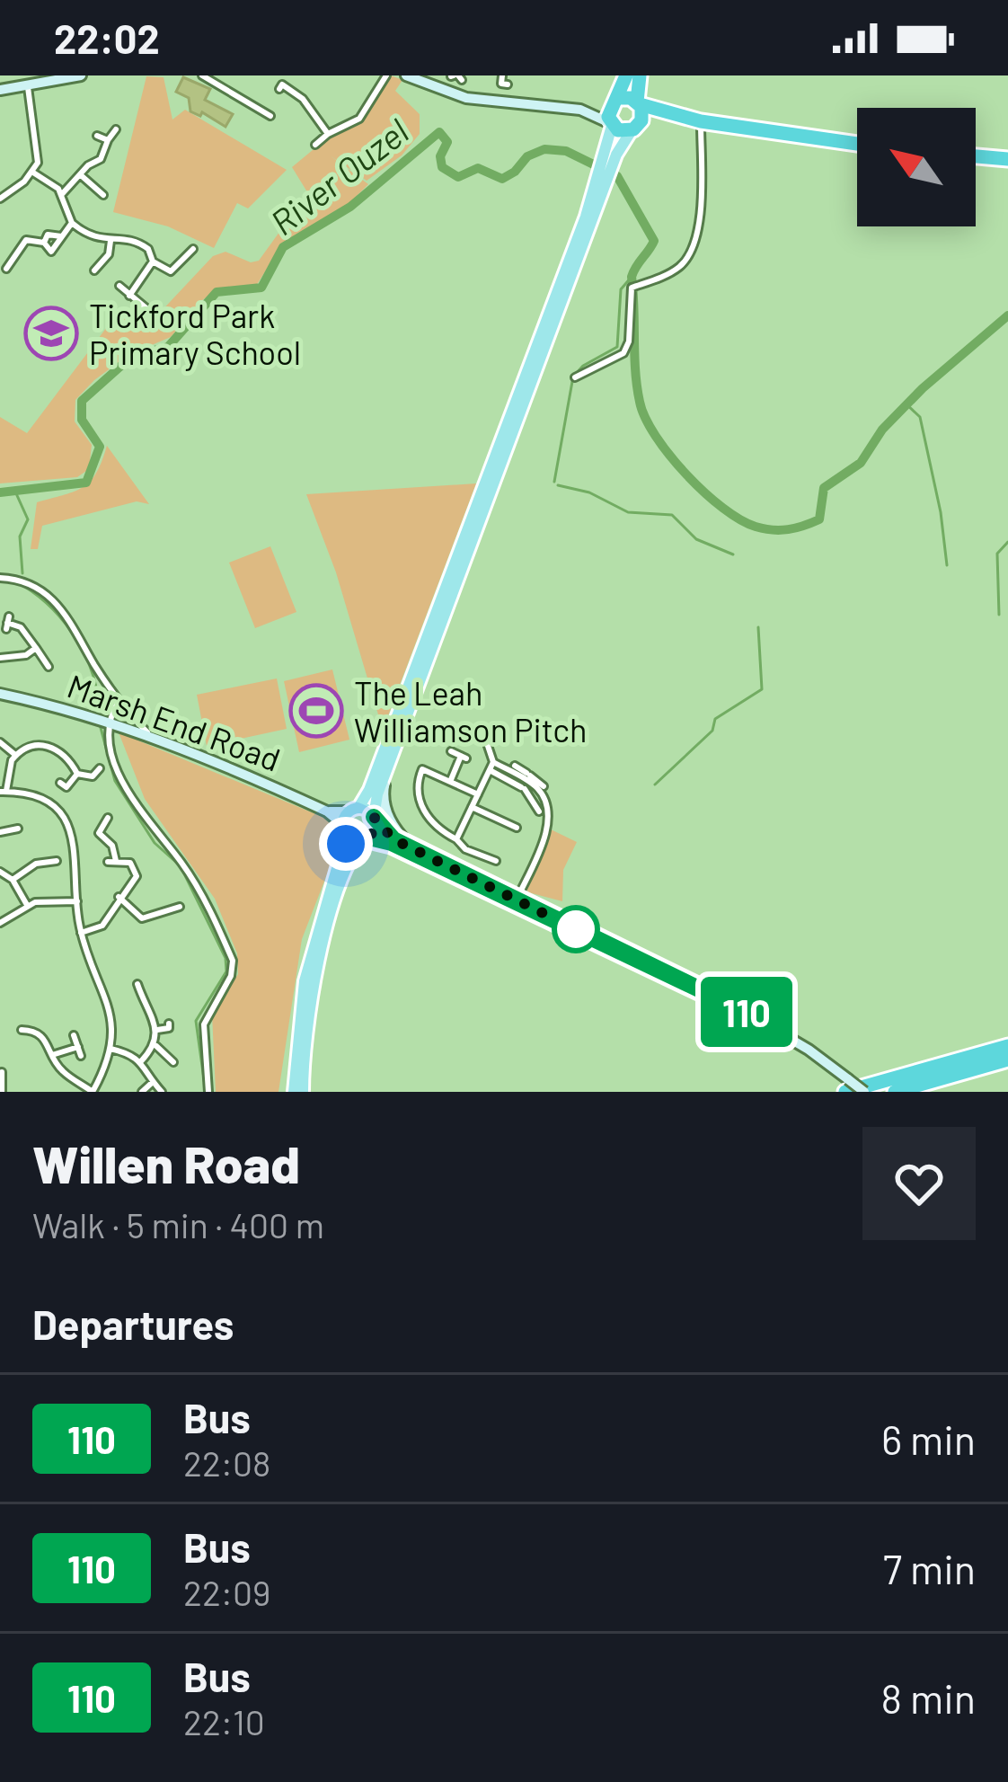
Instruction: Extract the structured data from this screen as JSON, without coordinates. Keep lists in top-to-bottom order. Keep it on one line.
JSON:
{"streets":{"street":["Marsh End Road"]},"water":["River Ouzel"],"places":{"school or university":["Tickford Park Primary School"],"sports":["The Leah Williamson Pitch"]},"lines":["bus line 110"],"north":"top left","page":{"status":"22:02","on_map":"110","heading":[["Willen Road","Walk · 5 min · 400 m"],"Departures"],"list":[{"mark":"110","name":"Bus","note":"22:08","value":"6 min"},{"mark":"110","name":"Bus","note":"22:09","value":"7 min"},{"mark":"110","name":"Bus","note":"22:10","value":"8 min"}]}}
